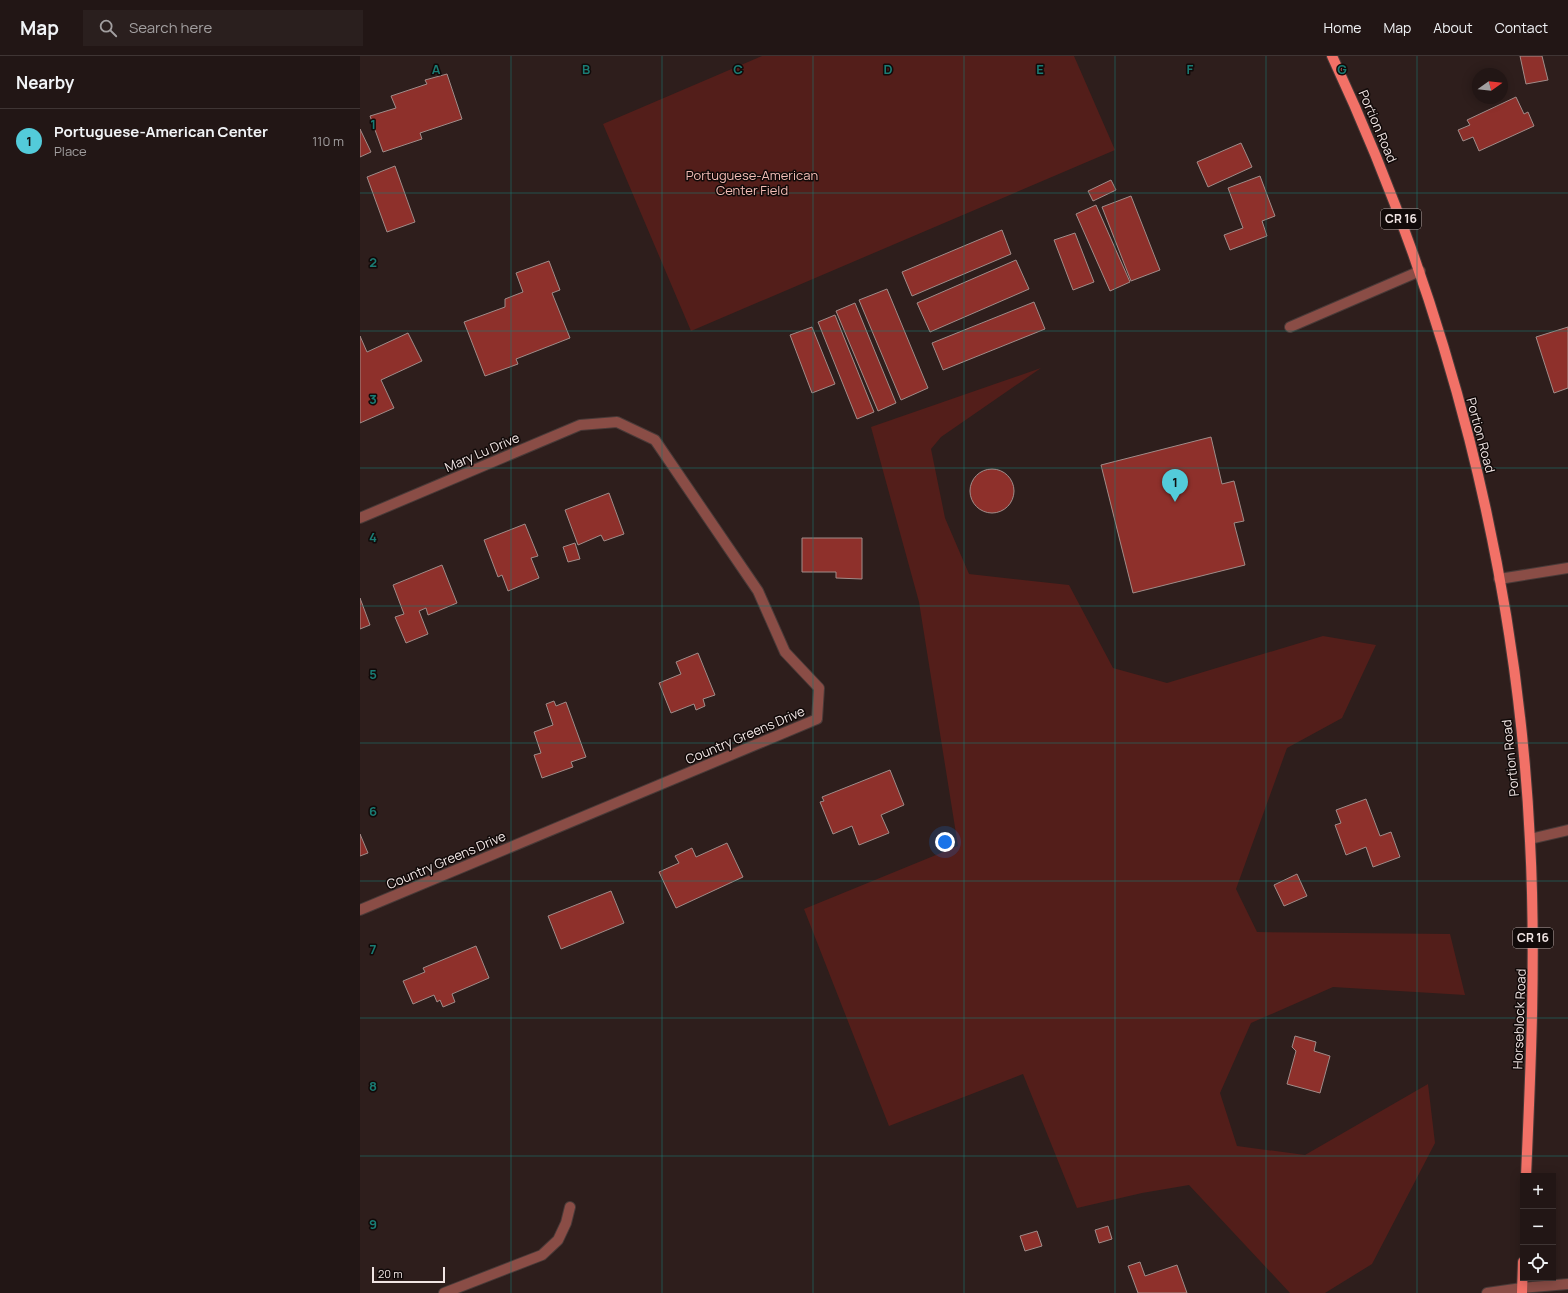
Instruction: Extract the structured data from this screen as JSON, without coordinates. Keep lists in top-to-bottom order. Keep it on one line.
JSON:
{"streets":{"main road":["Portion Road","CR 16","Horseblock Road"],"street":["Mary Lu Drive","Country Greens Drive"]},"crossings":[["Portion Road","Horseblock Road"],["Mary Lu Drive","Country Greens Drive"]],"parks":["Portuguese-American Center Field"],"scale_bar":"20 m","north":"right","page":{"header":"Map","search":"Search here","nav":["Home","Map","About","Contact"],"heading":"Nearby","list":[{"mark":"1","name":"Portuguese-American Center","note":"Place","value":"110 m"}],"pins":"1","map_buttons":["+","−"],"scale":"20 m"},"grid":{"columns":["A","B","C","D","E","F","G"],"rows":["1","2","3","4","5","6","7","8","9"]}}
